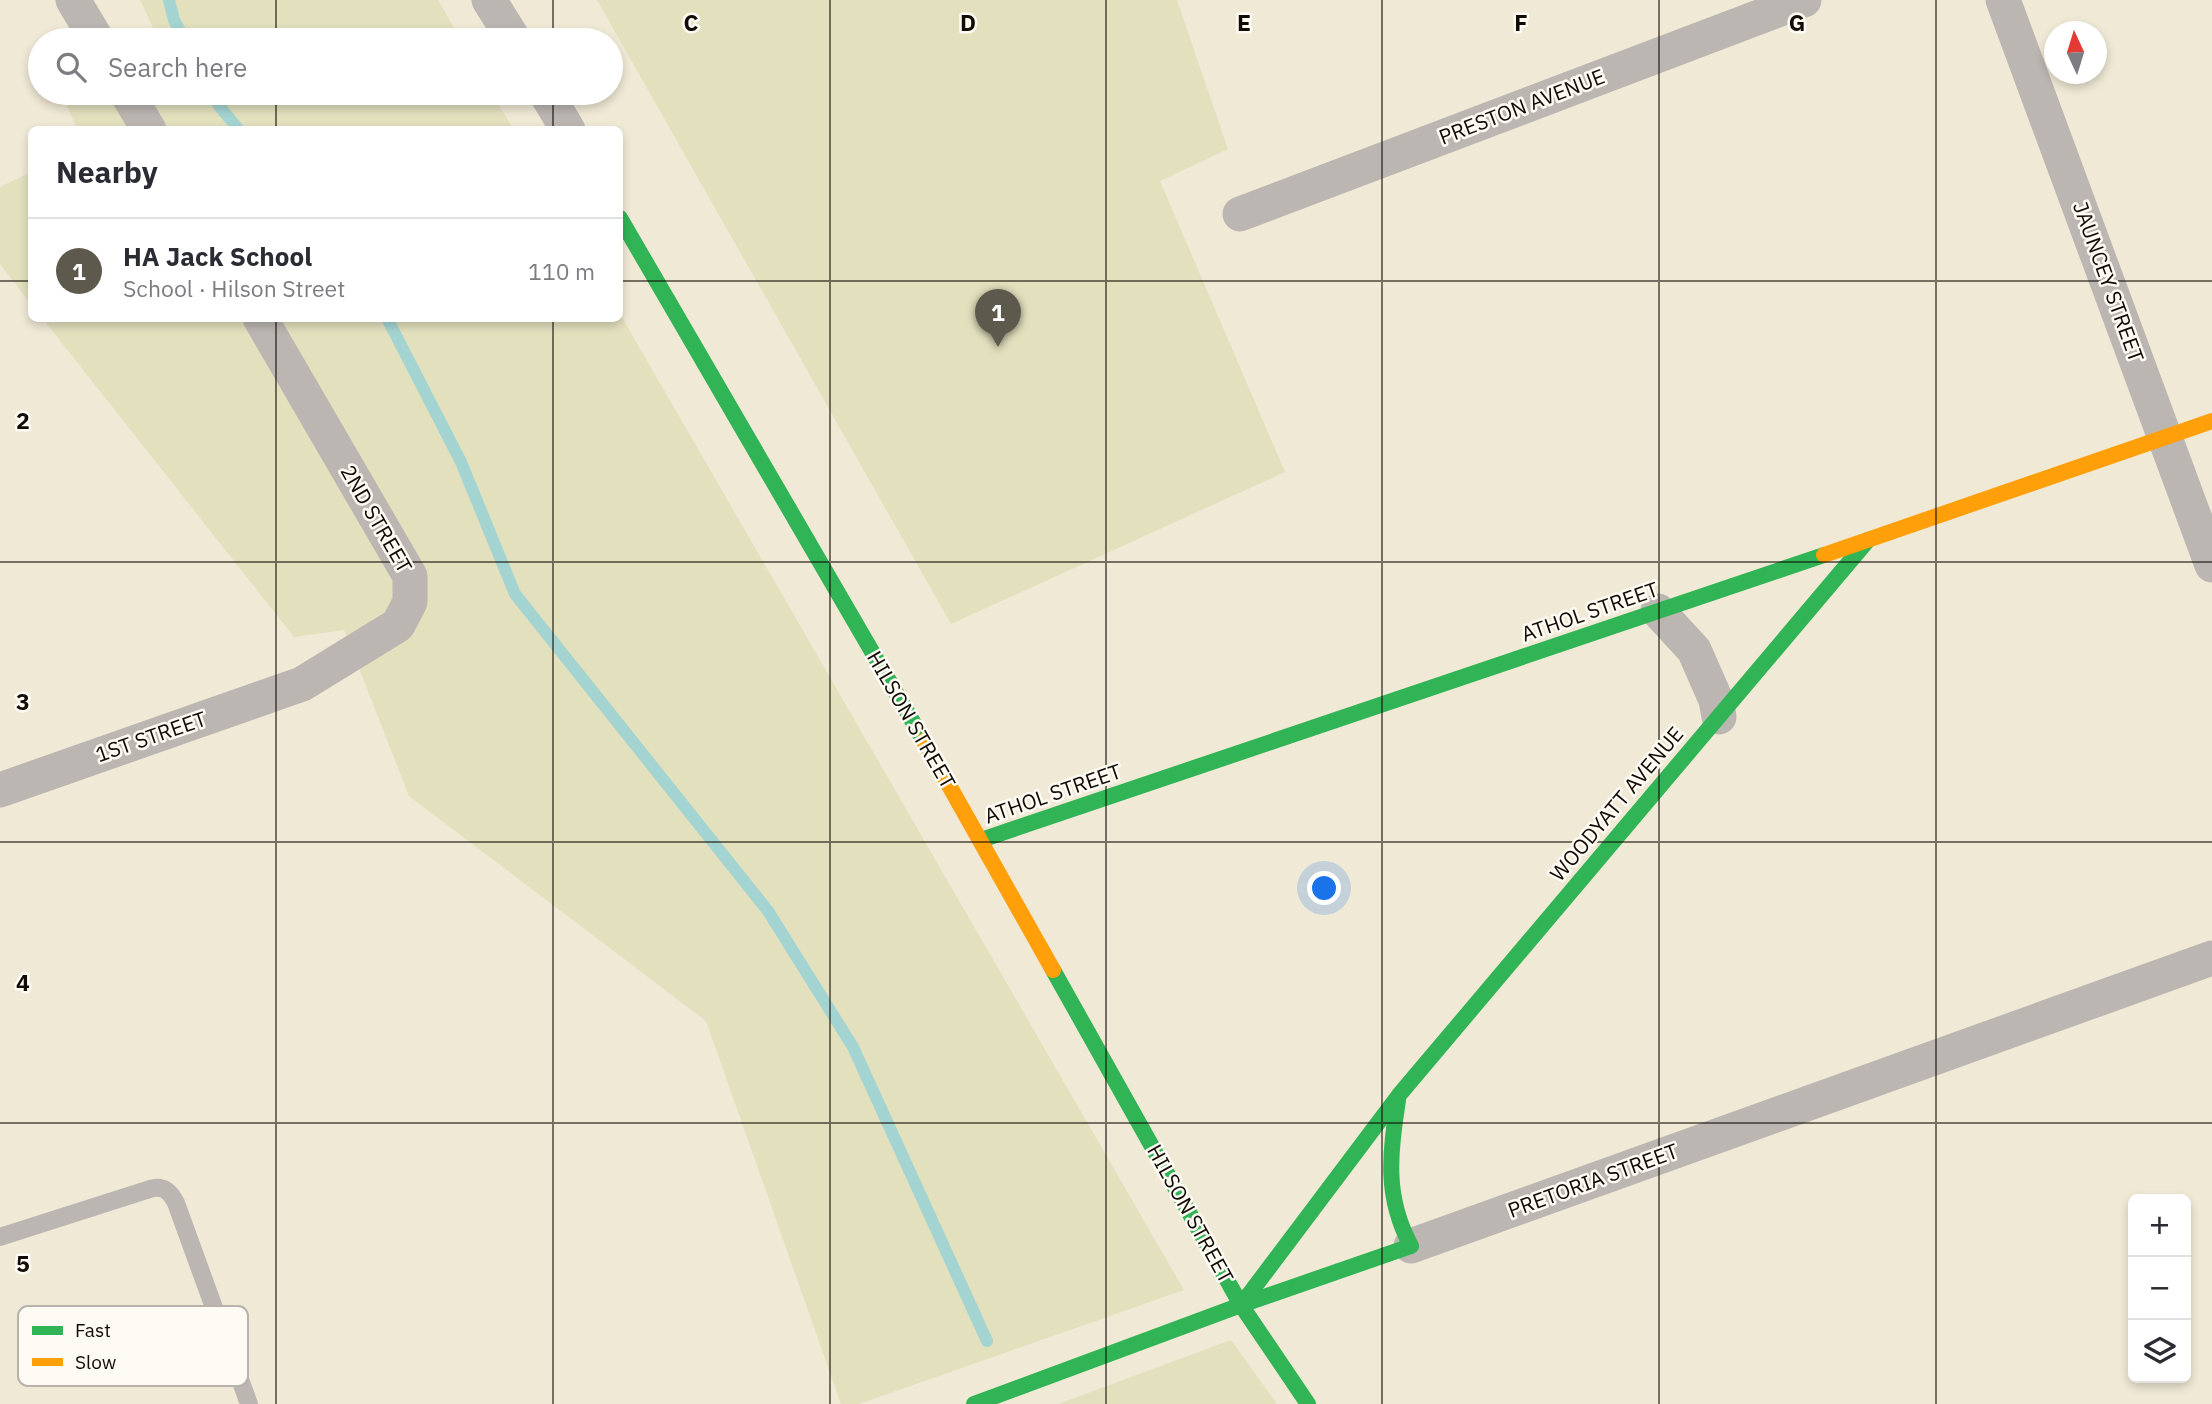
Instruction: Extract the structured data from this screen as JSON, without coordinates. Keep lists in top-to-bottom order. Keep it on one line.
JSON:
{"streets":{"street":["PRESTON AVENUE","JAUNCEY STREET","2ND STREET","ATHOL STREET","HILSON STREET","1ST STREET","WOODYATT AVENUE","PRETORIA STREET"]},"crossings":[["JAUNCEY STREET","ATHOL STREET"],["2ND STREET","1ST STREET"],["ATHOL STREET","HILSON STREET"],["ATHOL STREET","WOODYATT AVENUE"],["HILSON STREET","WOODYATT AVENUE"],["HILSON STREET","PRETORIA STREET"],["WOODYATT AVENUE","PRETORIA STREET"]],"legend":["Fast","Slow"],"north":"top","page":{"search":"Search here","heading":"Nearby","list":[{"mark":"1","name":"HA Jack School","note":"School · Hilson Street","value":"110 m"}],"pins":"1","map_buttons":["+","−"]},"grid":{"columns":["C","D","E","F","G"],"rows":["2","3","4","5"]}}
